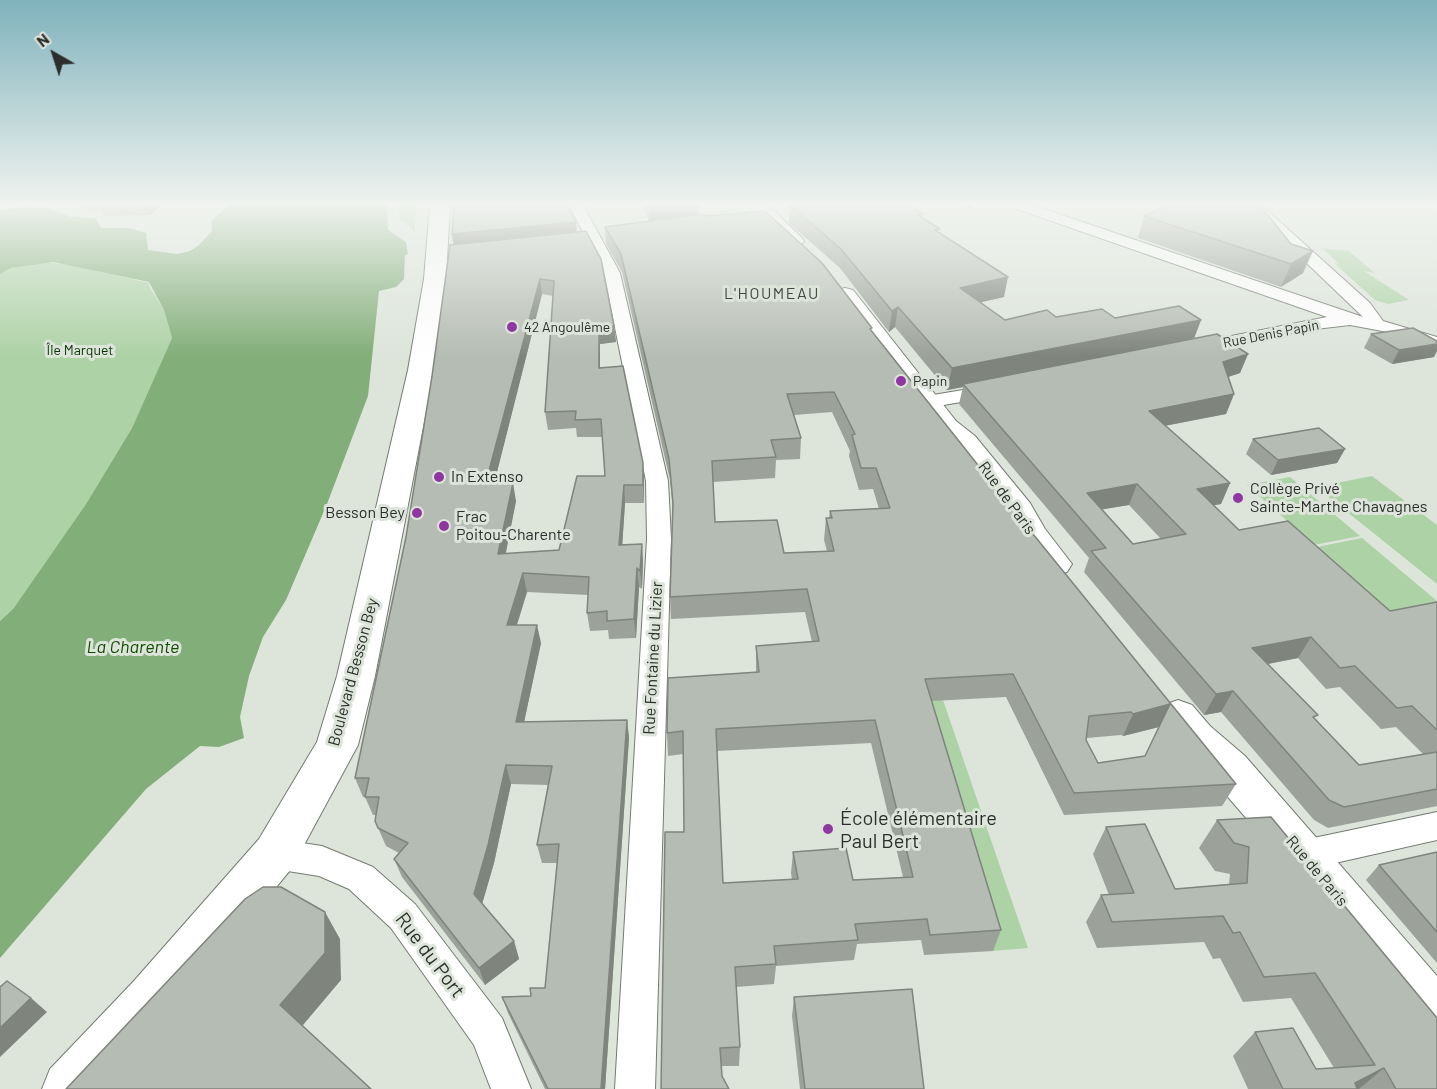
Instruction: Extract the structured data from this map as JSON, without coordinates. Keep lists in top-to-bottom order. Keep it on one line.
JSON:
{"streets":{"main road":["Rue de Paris","Boulevard Besson Bey"],"street":["Rue Denis Papin","Rue Fontaine du Lizier","Rue du Port"]},"crossings":[["Boulevard Besson Bey","Rue du Port"]],"districts":["L'HOUMEAU"],"water":["La Charente"],"parks":["Île Marquet"],"places":["42 Angoulême","Papin","In Extenso","Collège Privé Sainte-Marthe Chavagnes","Besson Bey","Frac Poitou-Charente","École élémentaire Paul Bert"],"north":"top left"}
